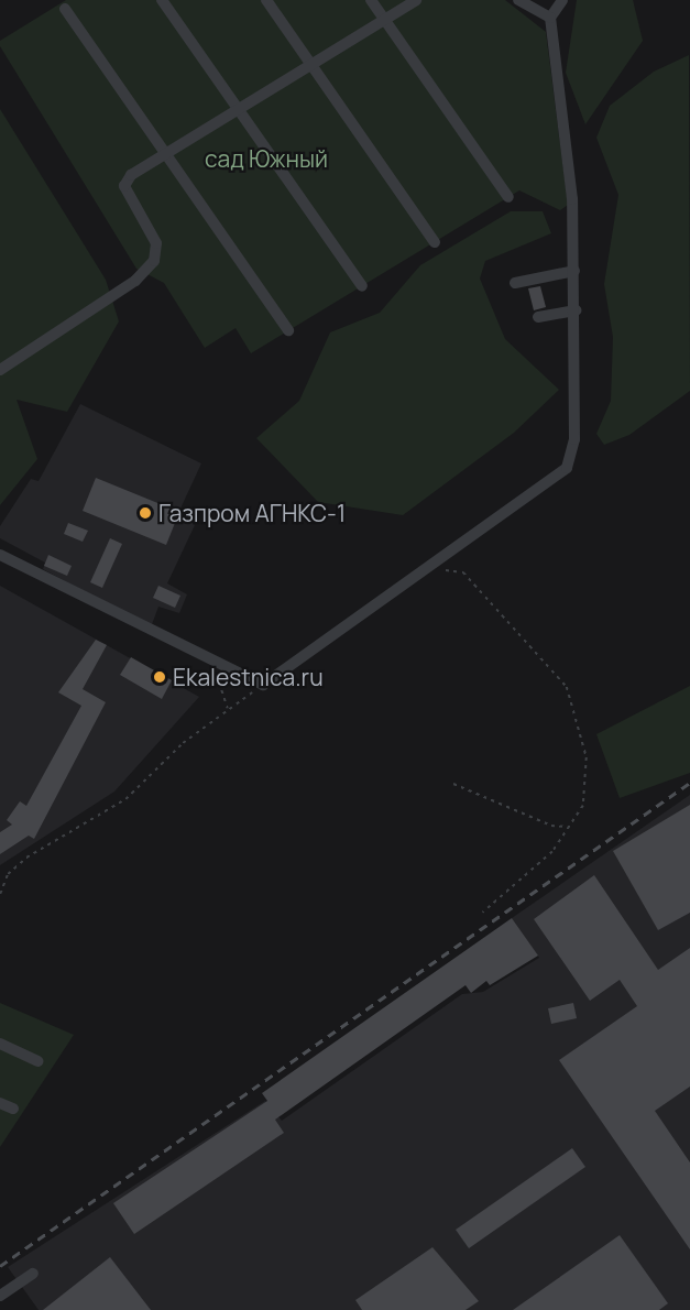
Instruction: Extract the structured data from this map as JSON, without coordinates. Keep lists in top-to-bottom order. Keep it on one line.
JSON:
{"parks":["сад Южный"],"places":["Газпром АГНКС-1","Ekalestnica.ru"]}
